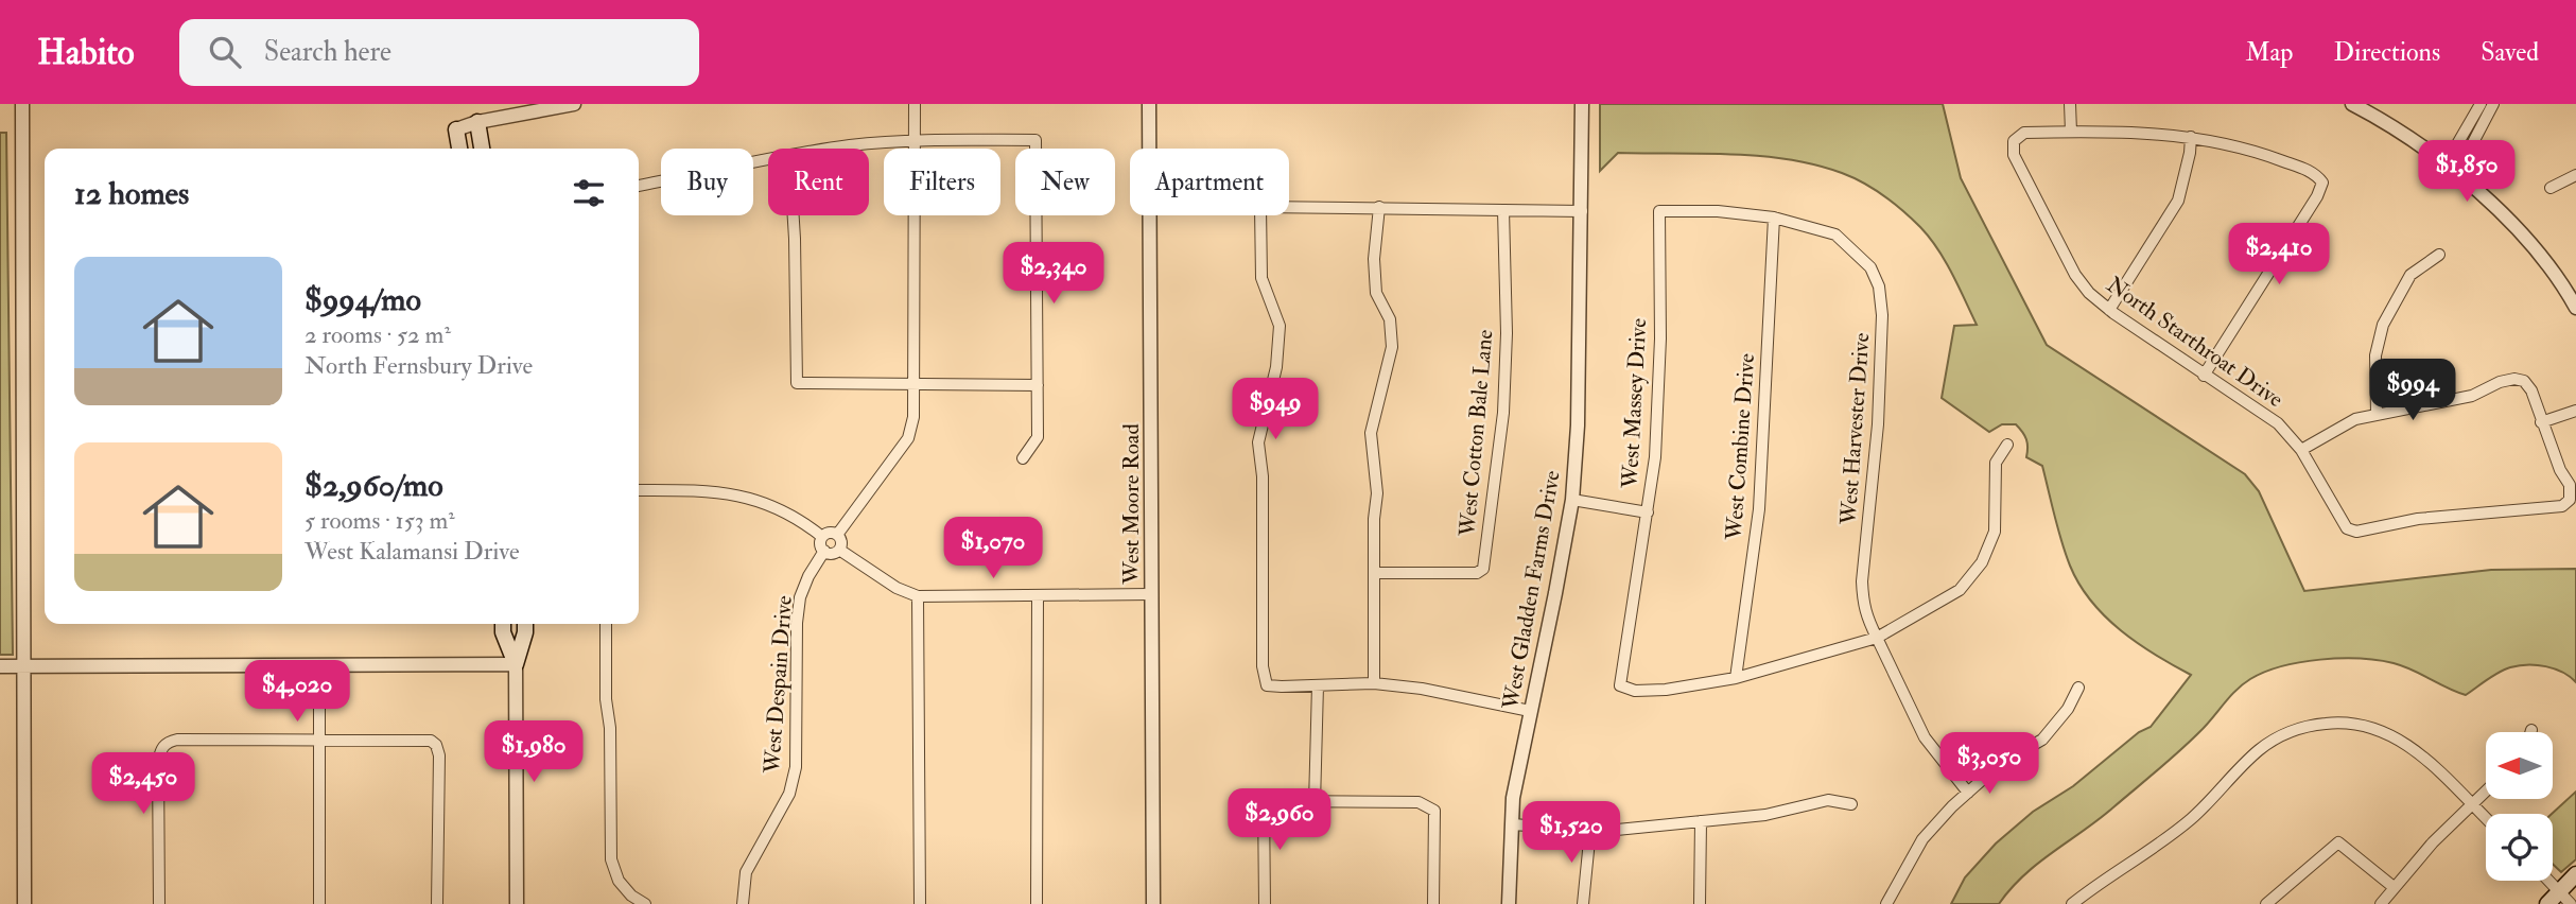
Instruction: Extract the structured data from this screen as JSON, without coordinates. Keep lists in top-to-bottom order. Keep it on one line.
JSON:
{"streets":{"street":["North Starthroat Drive","West Massey Drive","West Harvester Drive","West Cotton Bale Lane","West Combine Drive","West Moore Road","West Gladden Farms Drive","West Despain Drive"]},"crossings":[["West Massey Drive","West Harvester Drive"],["West Massey Drive","West Combine Drive"],["West Harvester Drive","West Combine Drive"]],"north":"left","page":{"header":"Habito","search":"Search here","nav":["Map","Directions","Saved"],"price":["$1,850","$2,410","$2,340","$994","$949","$1,070","$4,020","$1,980","$3,050","$2,450","$2,960","$1,520"],"chip":["Buy","Rent","Filters","New","Apartment"],"heading":"12 homes","list":[{"name":"$994/mo","note":"2 rooms · 52 m² · North Fernsbury Drive"},{"name":"$2,960/mo","note":"5 rooms · 153 m² · West Kalamansi Drive"}]}}
